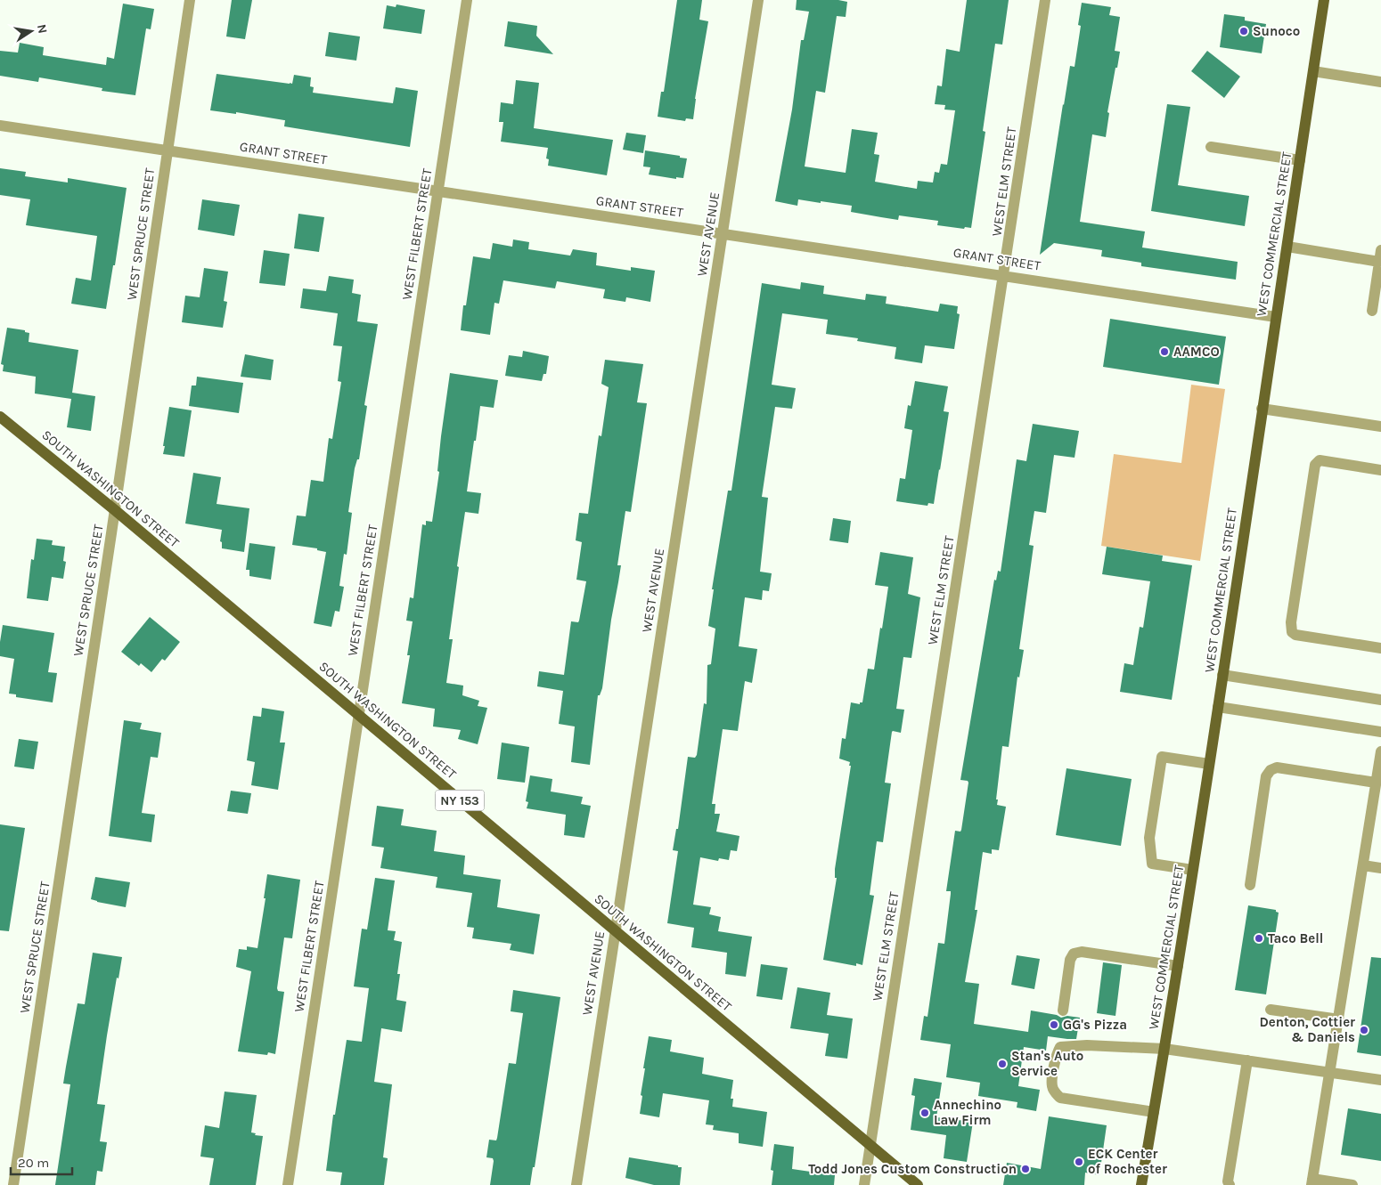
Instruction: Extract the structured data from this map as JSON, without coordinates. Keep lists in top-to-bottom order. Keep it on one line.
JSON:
{"streets":{"main road":["WEST COMMERCIAL STREET","SOUTH WASHINGTON STREET","NY 153"],"street":["GRANT STREET","WEST ELM STREET","WEST SPRUCE STREET","WEST FILBERT STREET","WEST AVENUE"]},"crossings":[["GRANT STREET","WEST ELM STREET"],["GRANT STREET","WEST SPRUCE STREET"],["GRANT STREET","WEST FILBERT STREET"],["GRANT STREET","WEST AVENUE"],["GRANT STREET","WEST COMMERCIAL STREET"],["WEST ELM STREET","SOUTH WASHINGTON STREET"],["WEST SPRUCE STREET","SOUTH WASHINGTON STREET"],["WEST FILBERT STREET","SOUTH WASHINGTON STREET"],["WEST AVENUE","SOUTH WASHINGTON STREET"]],"places":["Sunoco","AAMCO","Taco Bell","GG's Pizza","Denton, Cottier & Daniels","Stan's Auto Service","Annechino Law Firm","ECK Center of Rochester","Todd Jones Custom Construction"],"scale_bar":"20 m","north":"right"}
